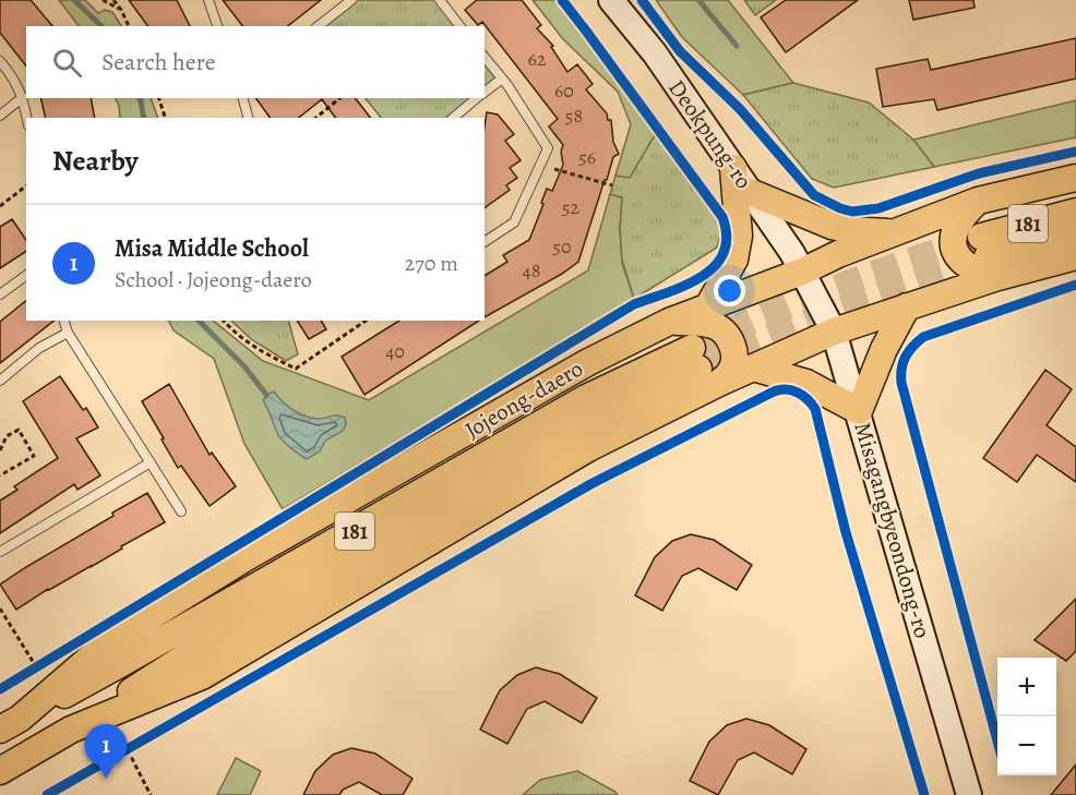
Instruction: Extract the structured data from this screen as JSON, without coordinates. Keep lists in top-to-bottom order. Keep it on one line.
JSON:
{"streets":{"main road":["Deokpung-ro","181","Jojeong-daero","Misagangbyeondong-ro"]},"crossings":[["Deokpung-ro","Jojeong-daero"],["Deokpung-ro","Misagangbyeondong-ro"],["Jojeong-daero","Misagangbyeondong-ro"]],"house_numbers":["62","60","58","56","52","50","48","40"],"page":{"search":"Search here","heading":"Nearby","list":[{"mark":"1","name":"Misa Middle School","note":"School · Jojeong-daero","value":"270 m"}],"map_buttons":["+","−"],"pins":"1"}}
